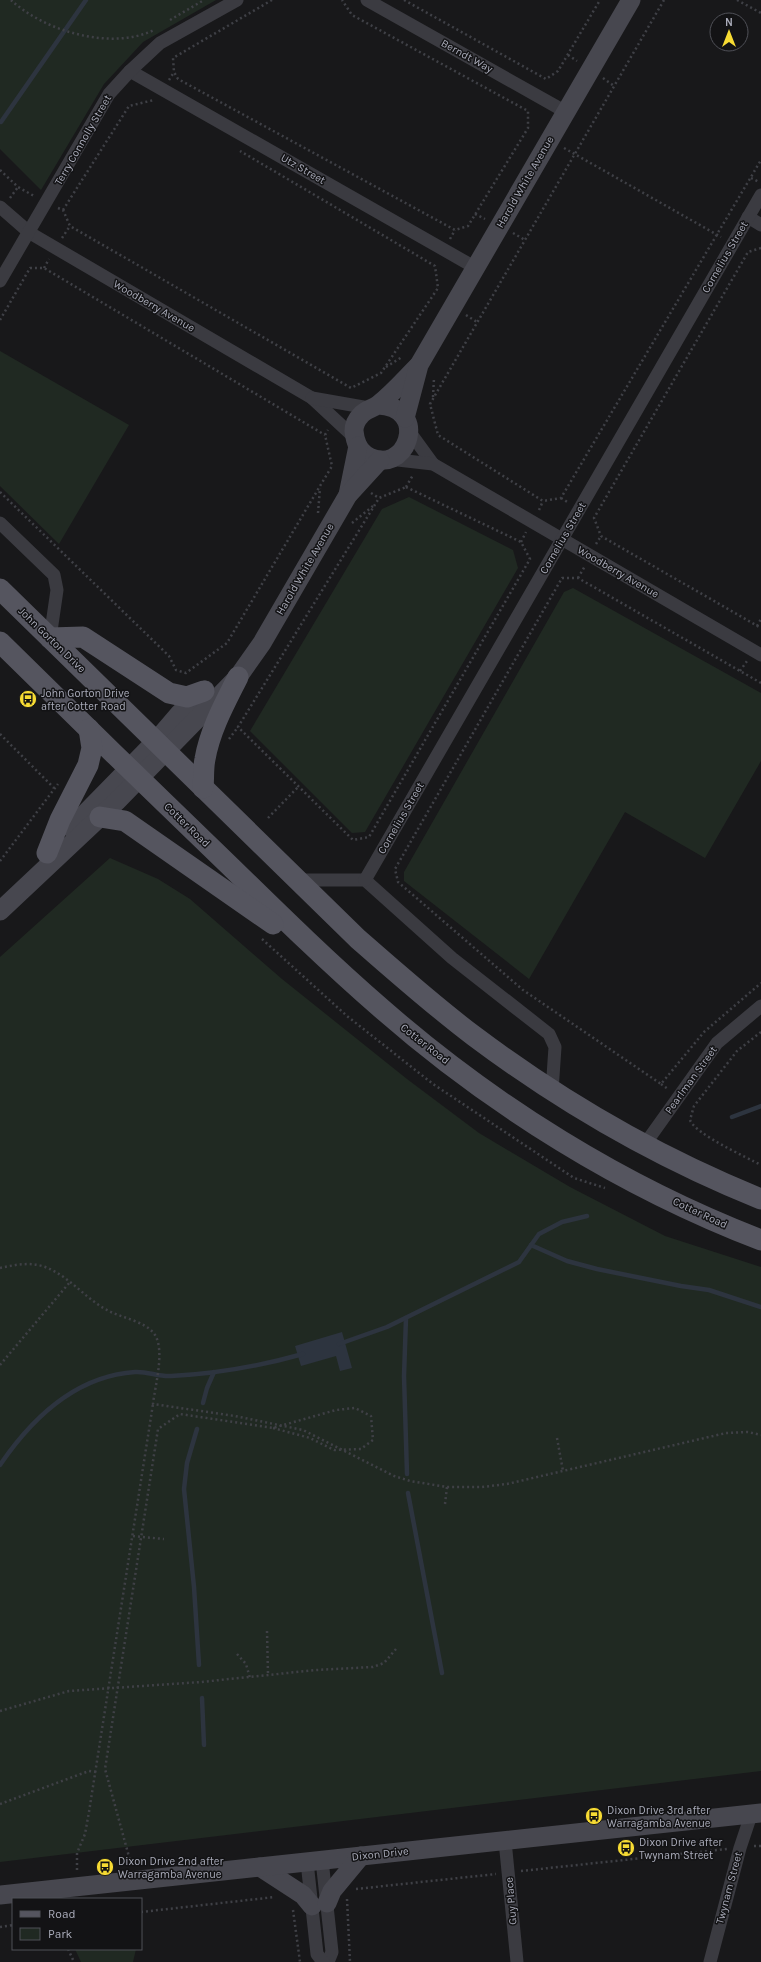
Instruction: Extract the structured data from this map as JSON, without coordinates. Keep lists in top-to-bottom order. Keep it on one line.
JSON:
{"streets":{"main road":["John Gorton Drive","Cotter Road"],"street":["Berndt Way","Terry Connolly Street","Utz Street","Harold White Avenue","Cornelius Street","Woodberry Avenue","Pearlman Street","Dixon Drive","Twynam Street","Guy Place"]},"crossings":[["Berndt Way","Harold White Avenue"],["Terry Connolly Street","Utz Street"],["Terry Connolly Street","Woodberry Avenue"],["Utz Street","Harold White Avenue"],["Harold White Avenue","Woodberry Avenue"],["Harold White Avenue","John Gorton Drive"],["Cornelius Street","Woodberry Avenue"],["Dixon Drive","Twynam Street"],["Dixon Drive","Guy Place"]],"places":{"bus stop":["John Gorton Drive after Cotter Road","Dixon Drive 3rd after Warragamba Avenue","Dixon Drive after Twynam Street","Dixon Drive 2nd after Warragamba Avenue"]},"legend":["Road","Park"],"north":"top"}
